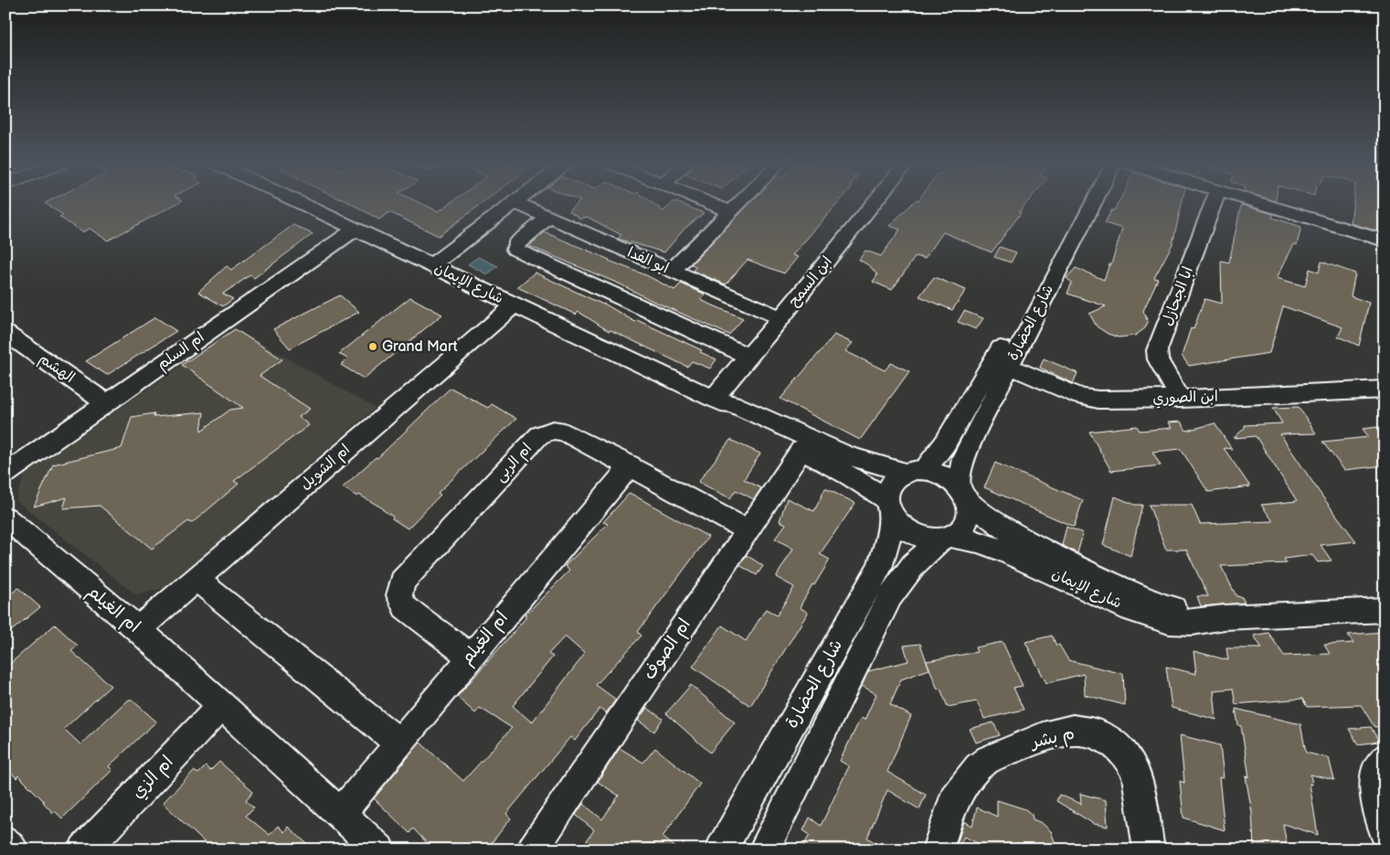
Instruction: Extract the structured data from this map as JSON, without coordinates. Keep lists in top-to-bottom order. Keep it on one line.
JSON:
{"streets":{"street":["ابو الفدا","ابن السمح","شارع الإيمان","ابا الجحازل","شارع الحضارة","ام السلم","الهشم","ابن الصوري","ام الربى","ام الشويل","ام الغيلم","ام الصوف","م بشر","ام الزي"]},"crossings":[["ابو الفدا","ابن السمح"],["ابن السمح","شارع الإيمان"],["شارع الإيمان","شارع الحضارة"],["شارع الإيمان","ام السلم"],["شارع الإيمان","ام الشويل"],["شارع الإيمان","ام الصوف"],["ابا الجحازل","ابن الصوري"],["شارع الحضارة","ابن الصوري"],["ام السلم","الهشم"],["ام الربى","ام الغيلم"],["ام الربى","ام الصوف"],["ام الشويل","ام الغيلم"],["ام الغيلم","ام الزي"]],"places":["Grand Mart"]}
